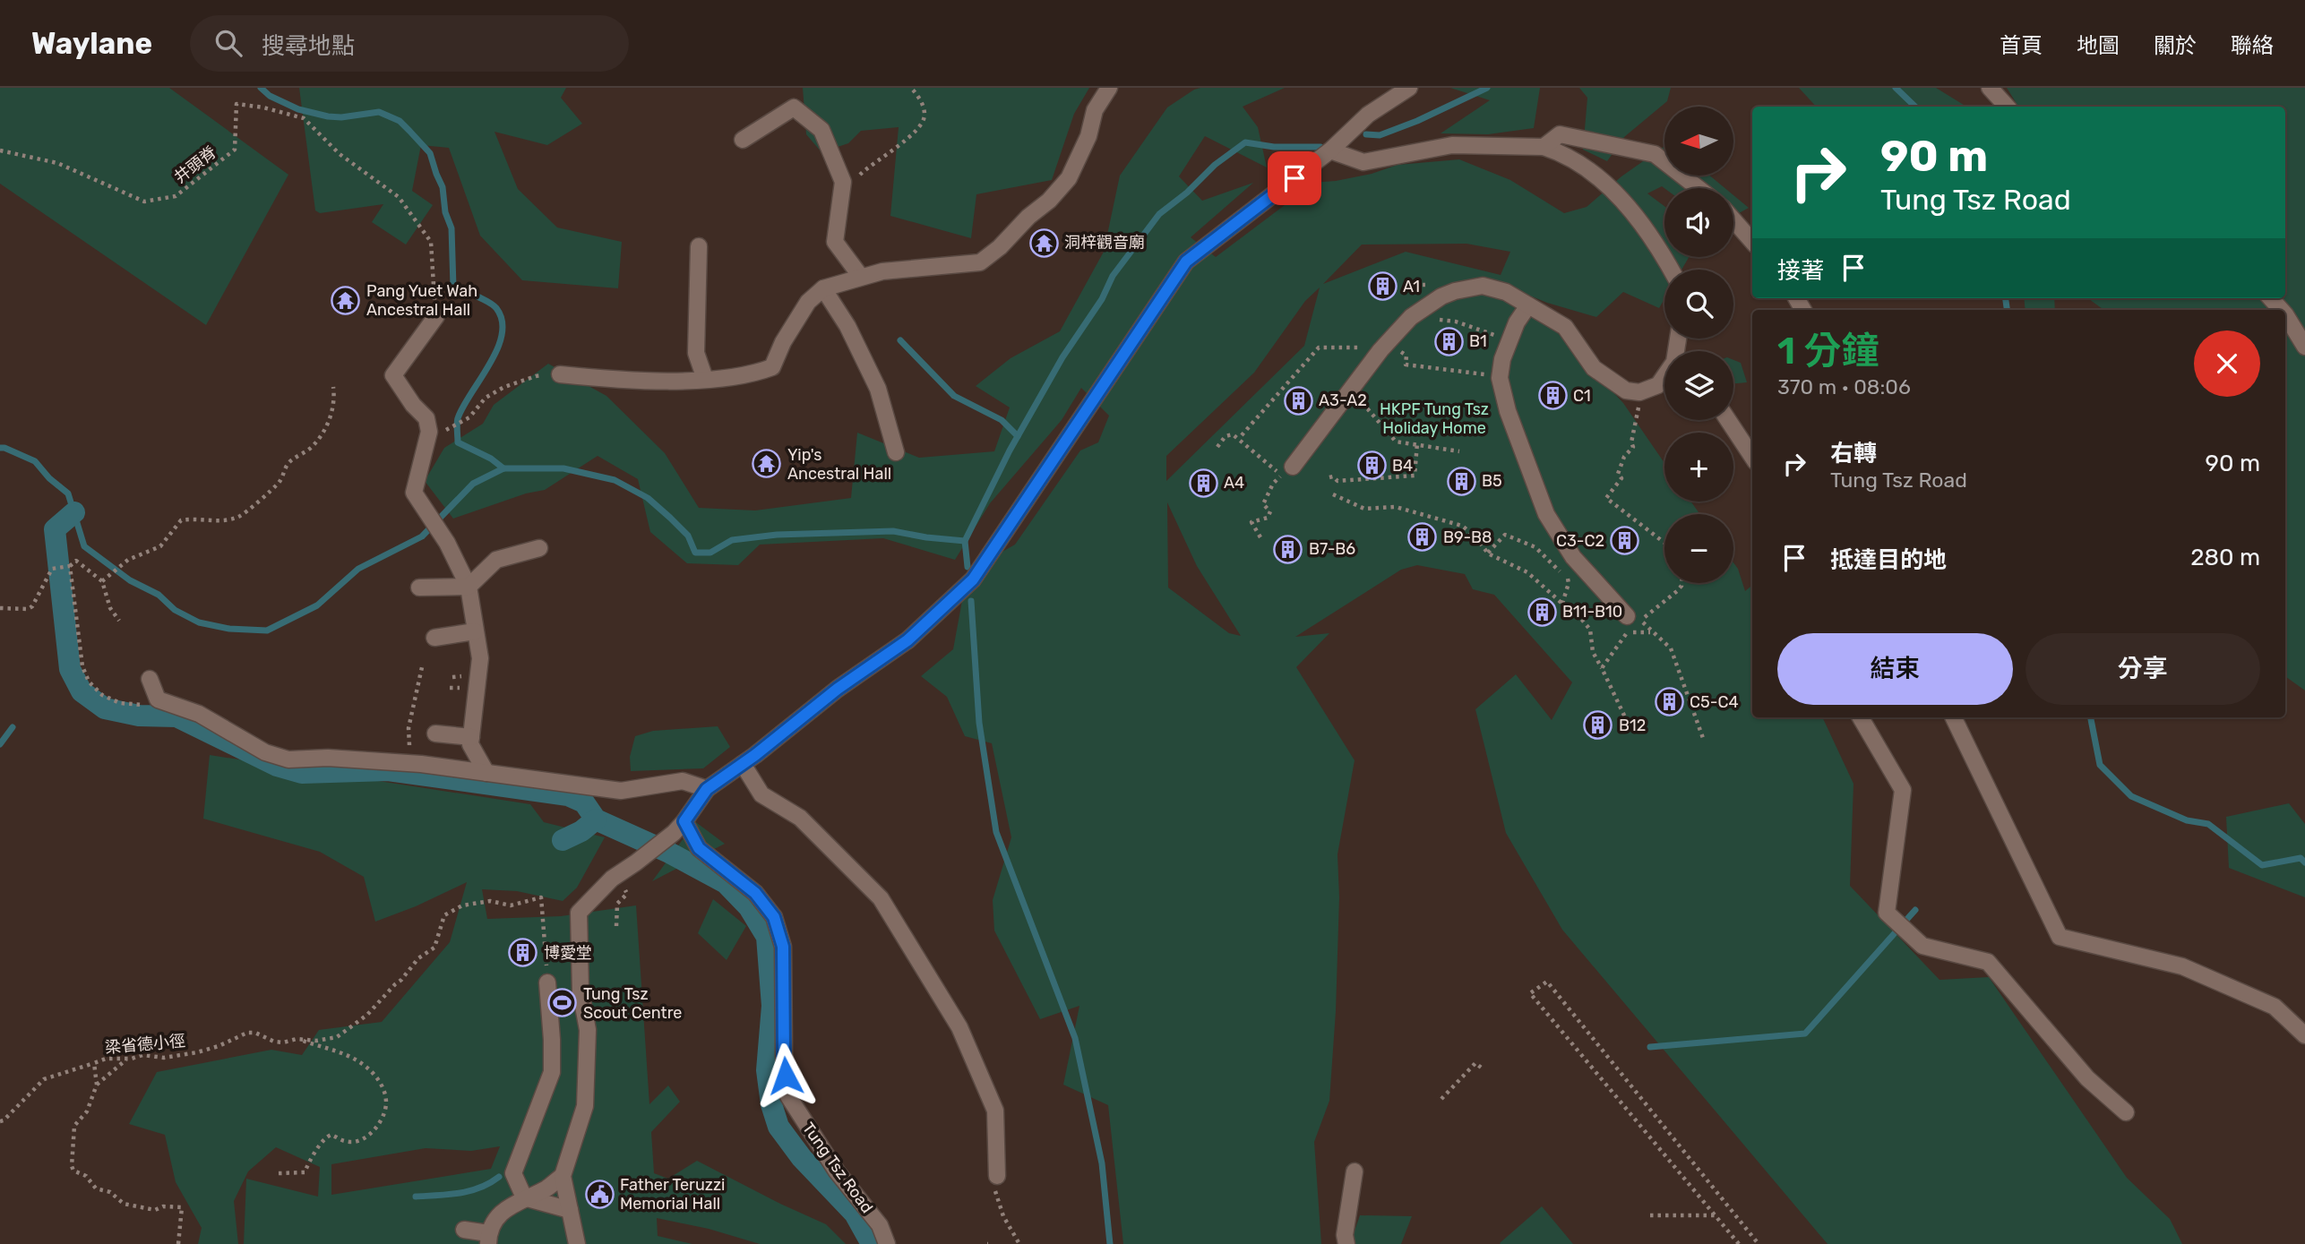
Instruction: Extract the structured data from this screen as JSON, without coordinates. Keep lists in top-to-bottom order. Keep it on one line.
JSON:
{"streets":{"street":["Tung Tsz Road"],"path":["井頭脊","梁省德小徑"]},"parks":["HKPF Tung Tsz Holiday Home"],"places":{"temple":["洞梓觀音廟","Pang Yuet Wah Ancestral Hall","Yip's Ancestral Hall"],"building":["A1","B1","C1","A3-A2","B4","B5","A4","B9-B8","C3-C2","B7-B6","B11-B10","C5-C4","B12","博愛堂"],"sports":["Tung Tsz Scout Centre"],"public building":["Father Teruzzi Memorial Hall"]},"north":"left","page":{"header":"Waylane","search":"搜尋地點","nav":["首頁","地圖","關於","聯絡"],"map_buttons":["+","−"],"turn":["90 m","Tung Tsz Road"],"then":"接著","heading":["1 分鐘","370 m · 08:06"],"list":[{"name":"右轉","note":"Tung Tsz Road","value":"90 m"},{"name":"抵達目的地","value":"280 m"}],"buttons":["結束","分享"]}}
